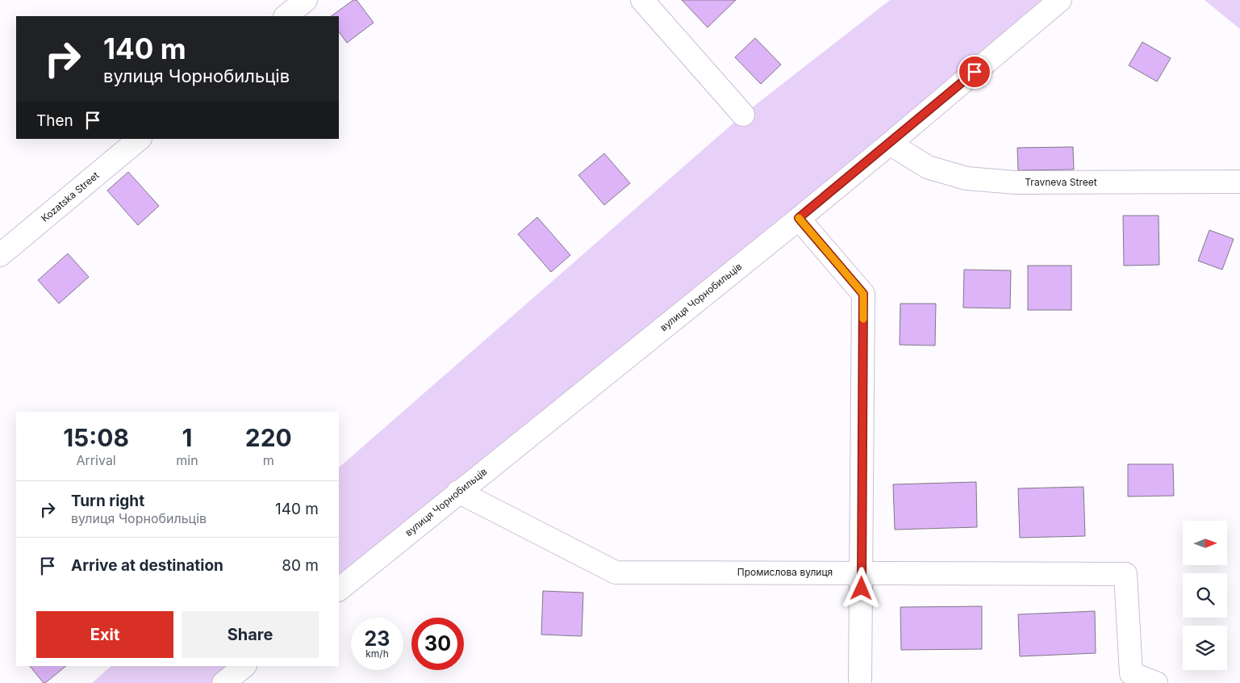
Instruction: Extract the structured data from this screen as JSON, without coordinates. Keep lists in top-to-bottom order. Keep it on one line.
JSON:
{"streets":{"street":["Travneva Street","Kozatska Street","вулиця Чорнобильців","Промислова вулиця"]},"crossings":[["Travneva Street","вулиця Чорнобильців"],["вулиця Чорнобильців","Промислова вулиця"]],"north":"right","page":{"turn":["140 m","вулиця Чорнобильців"],"then":"Then","eta":["15:08","Arrival","1","min","220","m"],"list":[{"name":"Turn right","note":"вулиця Чорнобильців","value":"140 m"},{"name":"Arrive at destination","value":"80 m"}],"buttons":["Exit","Share"],"speed":"23 km/h","limit":"30"}}
